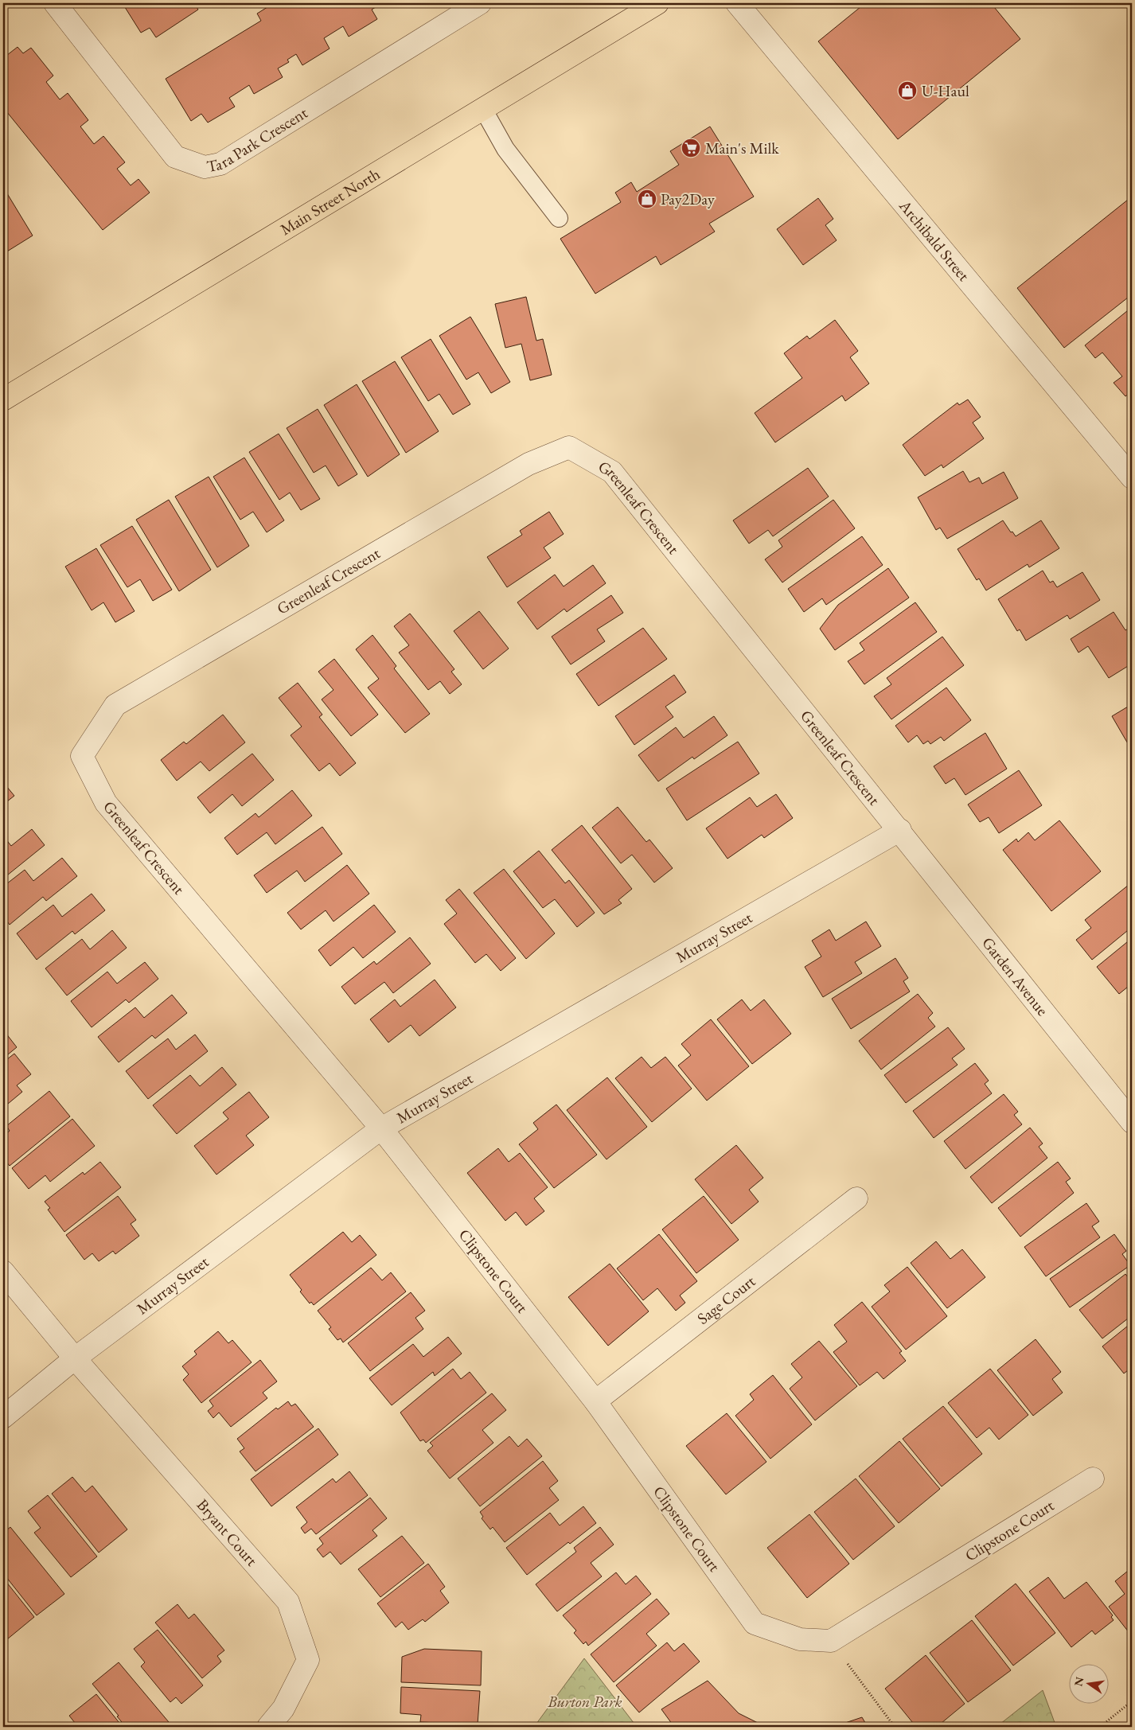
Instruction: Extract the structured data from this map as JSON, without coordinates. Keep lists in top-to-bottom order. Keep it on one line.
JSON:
{"streets":{"main road":["Main Street North"],"street":["Tara Park Crescent","Archibald Street","Greenleaf Crescent","Murray Street","Garden Avenue","Clipstone Court","Sage Court","Bryant Court"]},"crossings":[["Greenleaf Crescent","Murray Street"],["Greenleaf Crescent","Garden Avenue"],["Greenleaf Crescent","Clipstone Court"],["Murray Street","Garden Avenue"],["Murray Street","Clipstone Court"],["Murray Street","Bryant Court"],["Clipstone Court","Sage Court"]],"parks":["Burton Park"],"places":{"shop":["U-Haul","Pay2Day"],"supermarket":["Main's Milk"]},"north":"left"}
